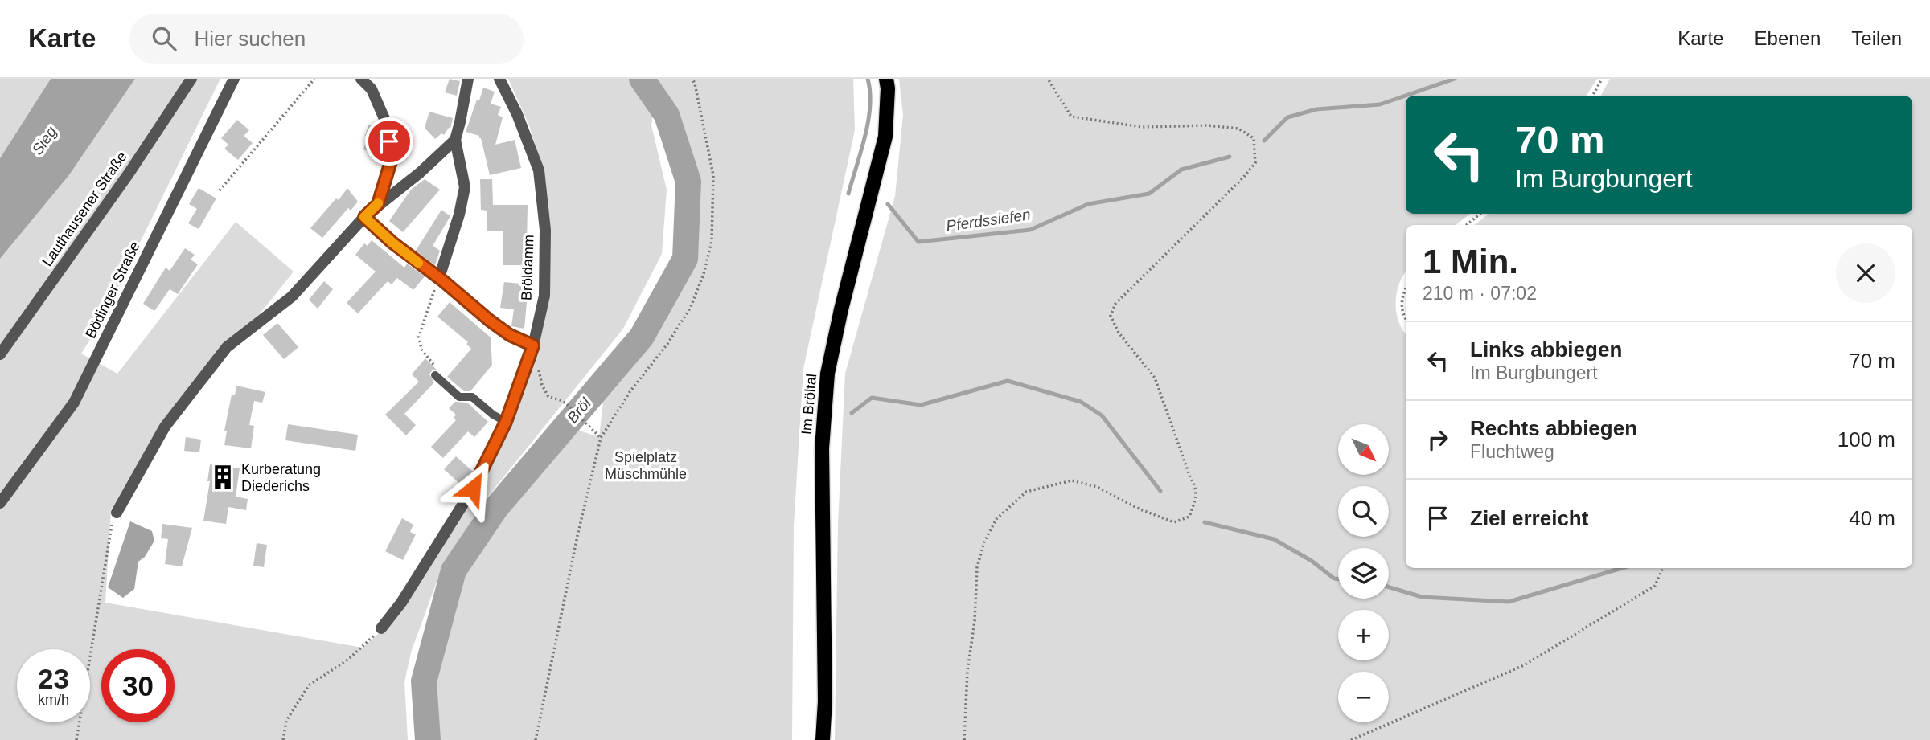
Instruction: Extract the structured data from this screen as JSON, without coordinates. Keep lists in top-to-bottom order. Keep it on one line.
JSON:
{"streets":{"main road":["Im Bröltal"],"street":["Lauthausener Straße","Bröldamm","Bödinger Straße"]},"water":["Sieg","Pferdssiefen","Bröl"],"parks":["Spielplatz Müschmühle"],"places":{"building":["Kurberatung Diederichs"]},"north":"bottom right","page":{"header":"Karte","search":"Hier suchen","nav":["Karte","Ebenen","Teilen"],"turn":["70 m","Im Burgbungert"],"heading":["1 Min.","210 m · 07:02"],"list":[{"name":"Links abbiegen","note":"Im Burgbungert","value":"70 m"},{"name":"Rechts abbiegen","note":"Fluchtweg","value":"100 m"},{"name":"Ziel erreicht","value":"40 m"}],"map_buttons":["+","−"],"speed":"23 km/h","limit":"30"}}
